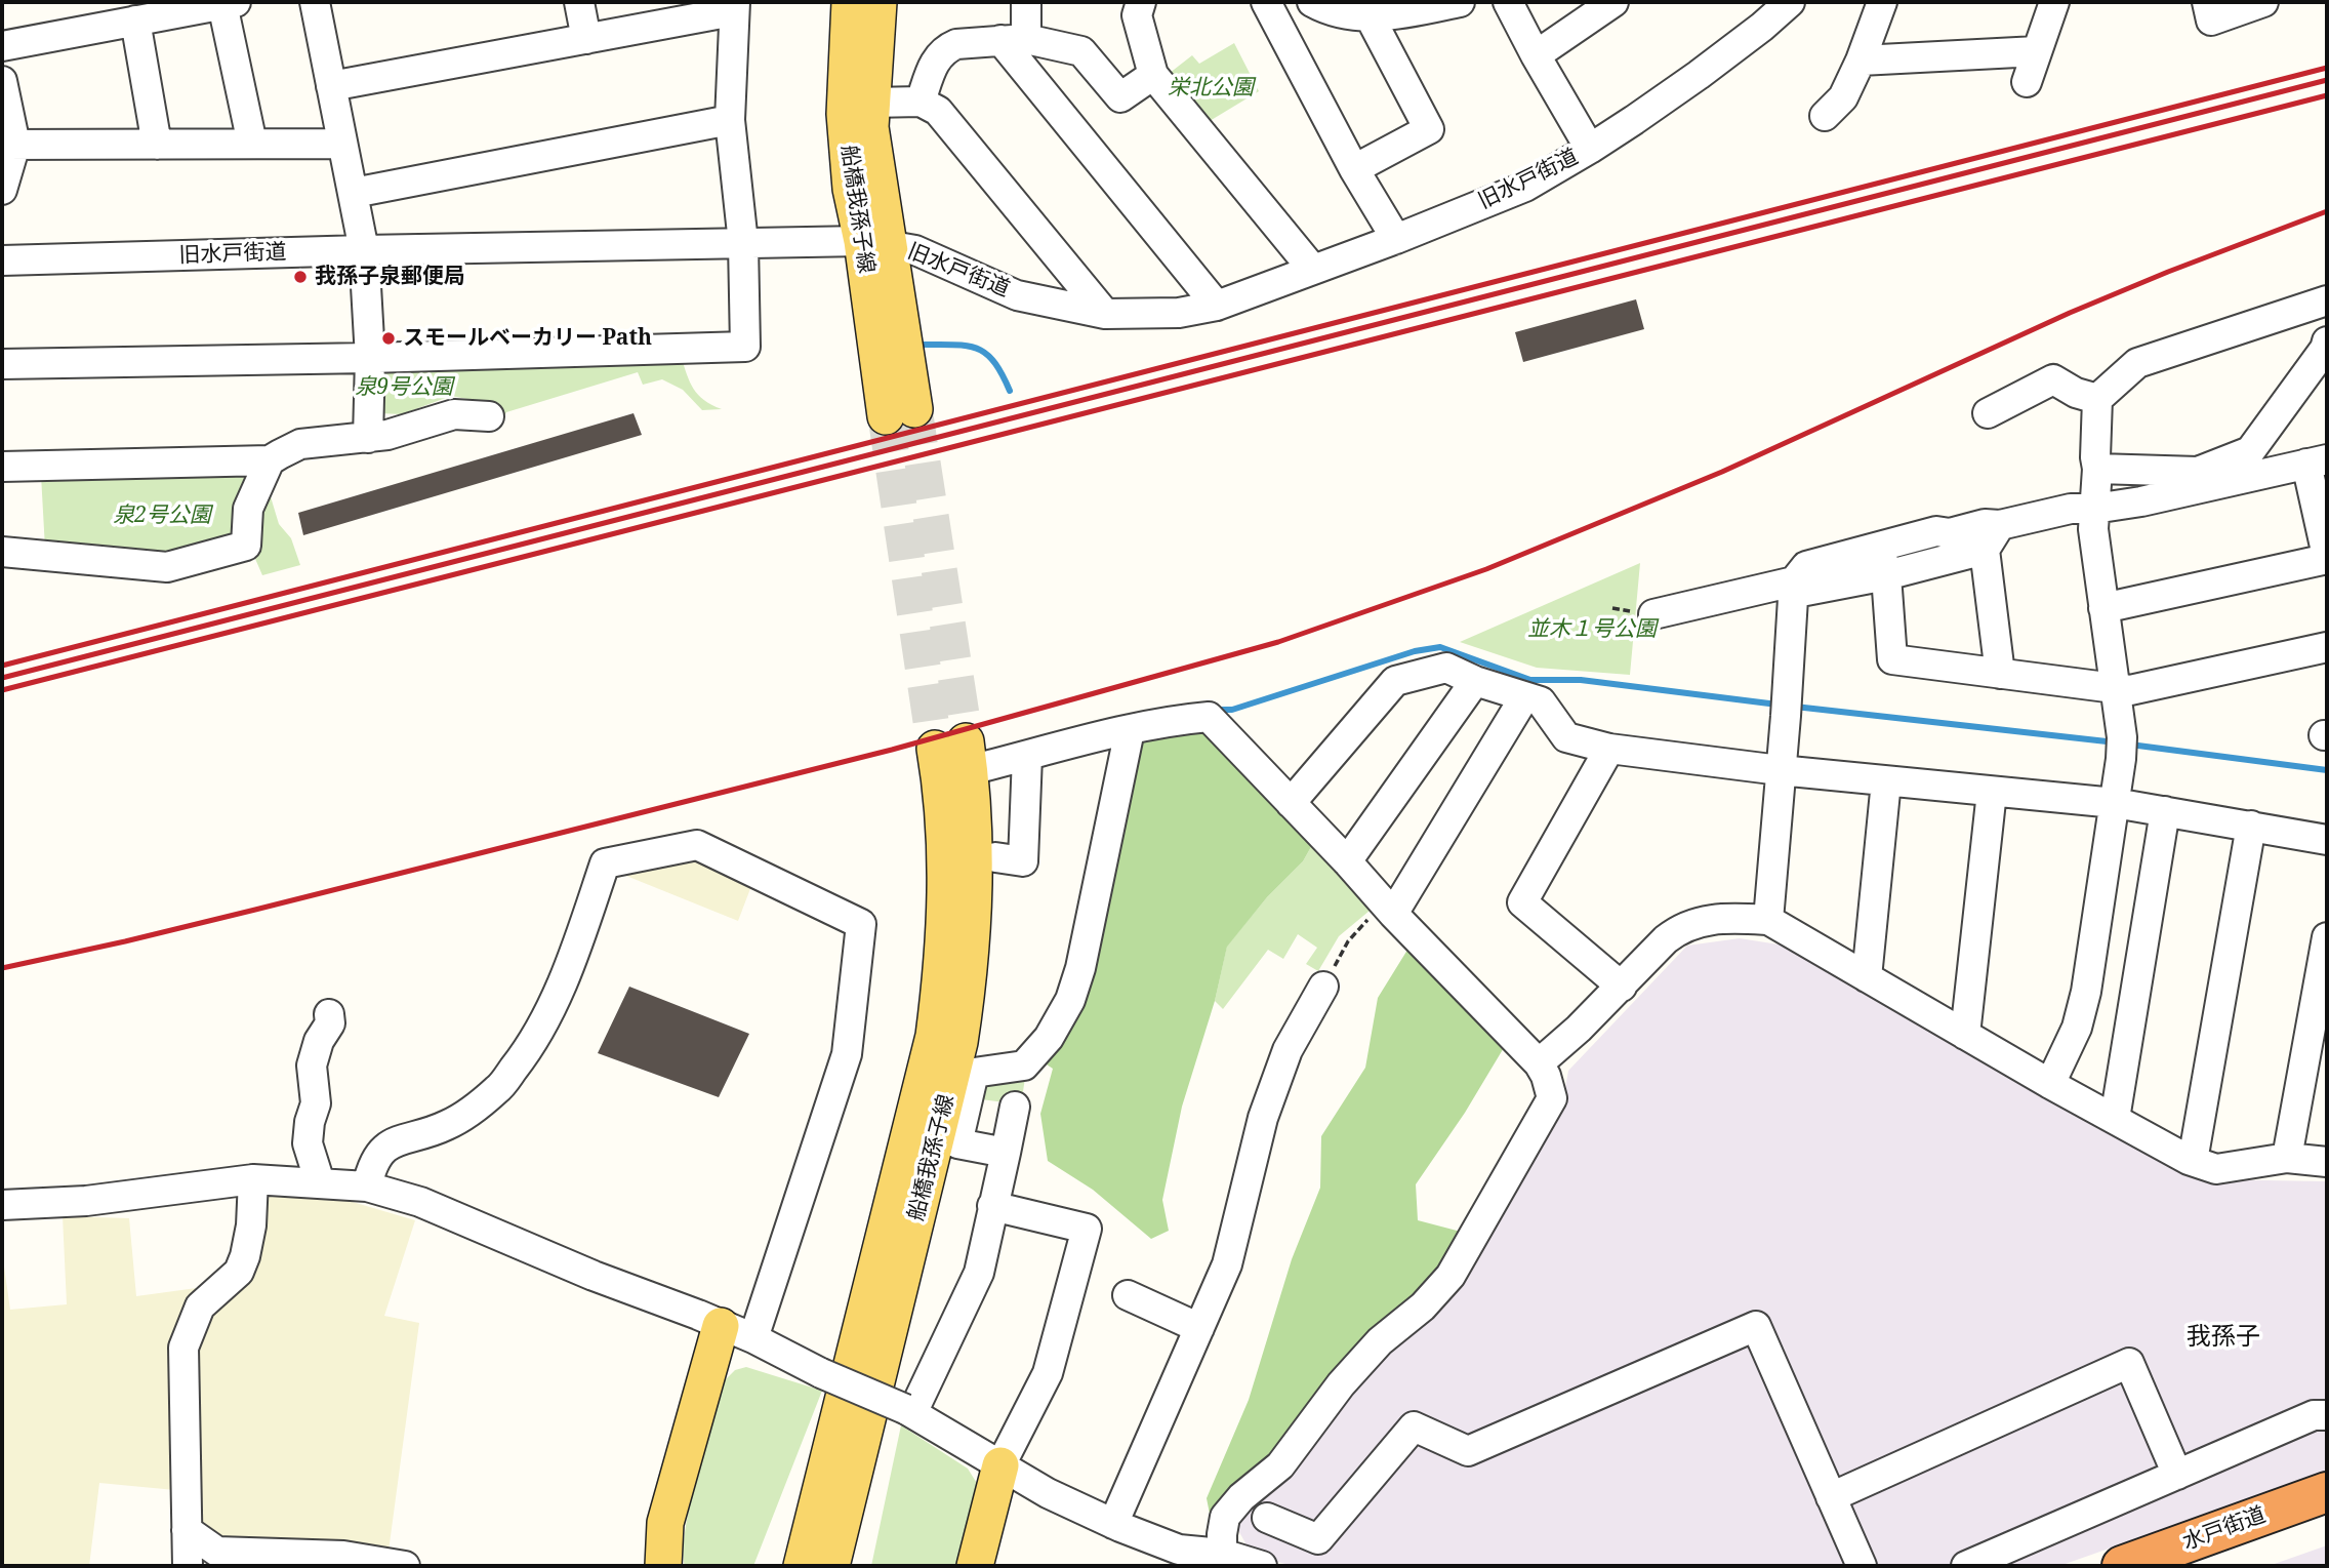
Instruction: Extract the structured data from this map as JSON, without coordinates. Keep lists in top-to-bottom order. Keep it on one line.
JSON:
{"streets":{"highway":["水戸街道"],"main road":["船橋我孫子線"],"street":["旧水戸街道"]},"crossings":[["旧水戸街道","船橋我孫子線"]],"districts":["我孫子"],"parks":["栄北公園","泉9号公園","泉2号公園","並木１号公園"],"places":["我孫子泉郵便局","スモールベーカリー Path"]}
